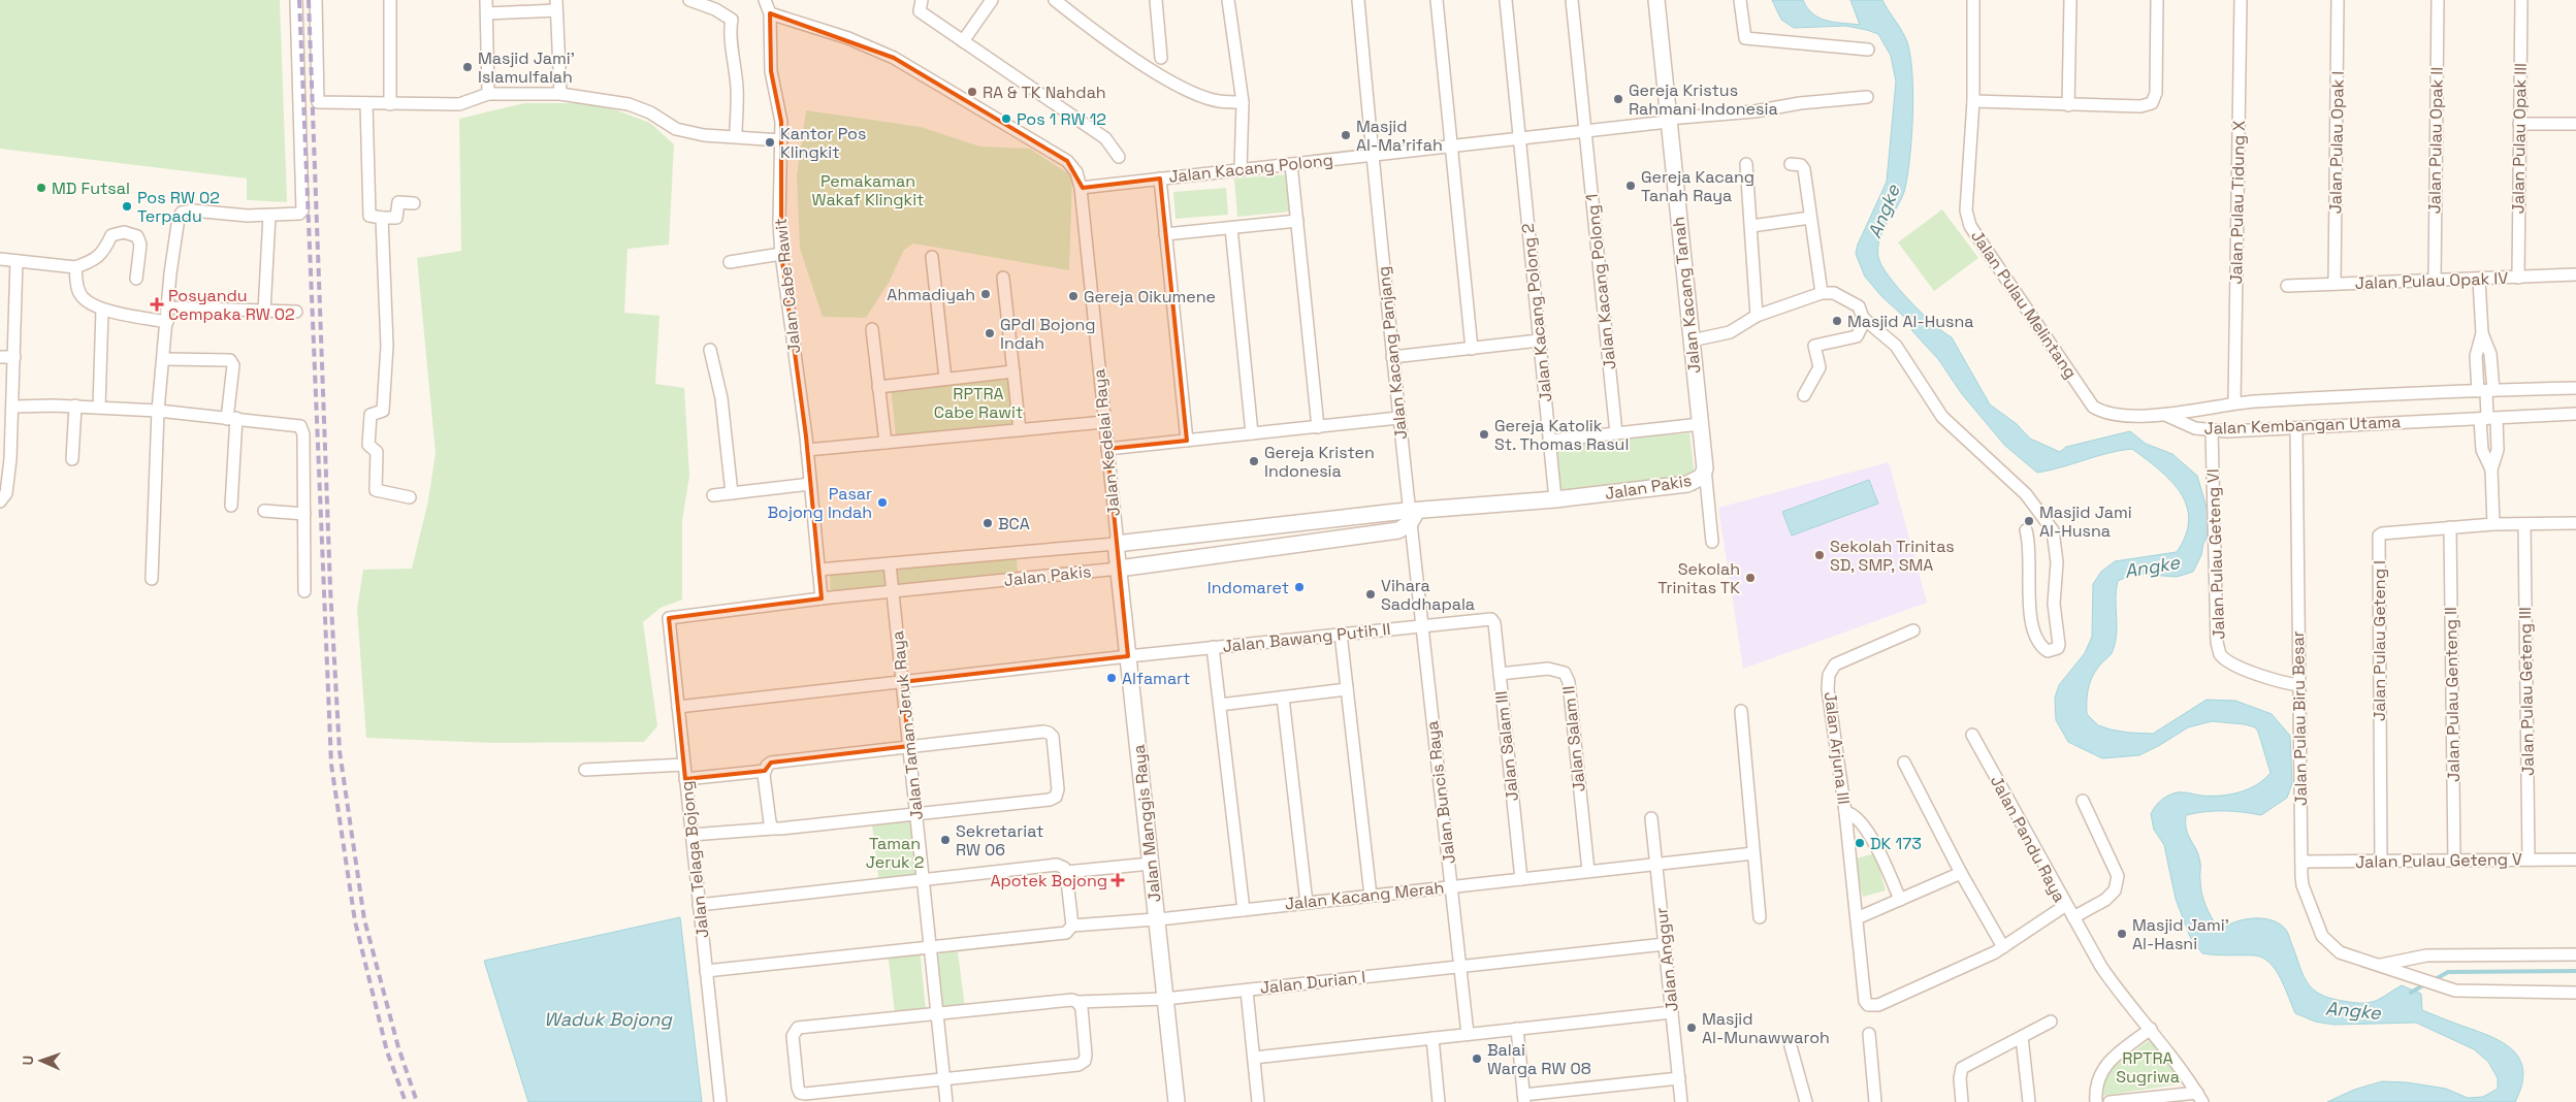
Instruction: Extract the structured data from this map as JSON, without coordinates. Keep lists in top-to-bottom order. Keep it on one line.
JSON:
{"streets":{"street":["Jalan Pulau Opak III","Jalan Pulau Opak II","Jalan Pulau Opak I","Jalan Kacang Polong","Jalan Pulau Tidung X","Jalan Pulau Opak IV","Jalan Kacang Polong 1","Jalan Cabe Rawit","Jalan Kacang Tanah","Jalan Pulau Melintang","Jalan Kacang Polong 2","Jalan Kacang Panjang","Jalan Kembangan Utama","Jalan Kedelai Raya","Jalan Pakis","Jalan Pulau Geteng VI","Jalan Bawang Putih II","Jalan Pulau Geteng I","Jalan Pulau Geteng III","Jalan Pulau Genteng II","Jalan Pulau Biru Besar","Jalan Taman Jeruk Raya","Jalan Salam II","Jalan Salam III","Jalan Arjuna III","Jalan Buncis Raya","Jalan Manggis Raya","Jalan Pandu Raya","Jalan Telaga Bojong","Jalan Pulau Geteng V","Jalan Kacang Merah","Jalan Anggur","Jalan Durian I"]},"crossings":[["Jalan Pulau Opak III","Jalan Pulau Opak IV"],["Jalan Pulau Opak II","Jalan Pulau Opak IV"],["Jalan Pulau Opak I","Jalan Pulau Opak IV"],["Jalan Kacang Polong","Jalan Kacang Polong 1"],["Jalan Kacang Polong","Jalan Kacang Tanah"],["Jalan Kacang Polong","Jalan Kacang Polong 2"],["Jalan Kacang Polong","Jalan Kacang Panjang"],["Jalan Kacang Polong","Jalan Kedelai Raya"],["Jalan Pulau Tidung X","Jalan Kembangan Utama"],["Jalan Cabe Rawit","Jalan Kedelai Raya"],["Jalan Cabe Rawit","Jalan Pakis"],["Jalan Kacang Tanah","Jalan Pakis"],["Jalan Pulau Melintang","Jalan Kembangan Utama"],["Jalan Kacang Polong 2","Jalan Pakis"],["Jalan Kacang Panjang","Jalan Pakis"],["Jalan Kacang Panjang","Jalan Buncis Raya"],["Jalan Kembangan Utama","Jalan Pulau Geteng VI"],["Jalan Kembangan Utama","Jalan Pulau Biru Besar"],["Jalan Kedelai Raya","Jalan Pakis"],["Jalan Kedelai Raya","Jalan Manggis Raya"],["Jalan Pakis","Jalan Taman Jeruk Raya"],["Jalan Pakis","Jalan Manggis Raya"],["Jalan Pakis","Jalan Telaga Bojong"],["Jalan Pulau Geteng VI","Jalan Pulau Biru Besar"],["Jalan Bawang Putih II","Jalan Taman Jeruk Raya"],["Jalan Bawang Putih II","Jalan Salam III"],["Jalan Bawang Putih II","Jalan Buncis Raya"],["Jalan Bawang Putih II","Jalan Manggis Raya"],["Jalan Bawang Putih II","Jalan Telaga Bojong"],["Jalan Pulau Geteng I","Jalan Pulau Geteng III"],["Jalan Pulau Geteng I","Jalan Pulau Genteng II"],["Jalan Pulau Geteng I","Jalan Pulau Geteng V"],["Jalan Pulau Geteng III","Jalan Pulau Geteng V"],["Jalan Pulau Genteng II","Jalan Pulau Geteng V"],["Jalan Pulau Biru Besar","Jalan Pulau Geteng V"],["Jalan Taman Jeruk Raya","Jalan Kacang Merah"],["Jalan Taman Jeruk Raya","Jalan Durian I"],["Jalan Salam II","Jalan Salam III"],["Jalan Salam II","Jalan Kacang Merah"],["Jalan Salam III","Jalan Kacang Merah"],["Jalan Arjuna III","Jalan Pandu Raya"],["Jalan Buncis Raya","Jalan Kacang Merah"],["Jalan Buncis Raya","Jalan Durian I"],["Jalan Manggis Raya","Jalan Kacang Merah"],["Jalan Manggis Raya","Jalan Durian I"],["Jalan Telaga Bojong","Jalan Kacang Merah"],["Jalan Kacang Merah","Jalan Anggur"],["Jalan Anggur","Jalan Durian I"]],"water":["Angke","Waduk Bojong"],"parks":["Pemakaman Wakaf Klingkit","RPTRA Cabe Rawit","Taman Jeruk 2","RPTRA Sugriwa"],"places":{"other":["Masjid Jami' Islamulfalah","RA & TK Nahdah","Gereja Kristus Rahmani Indonesia","Pos 1 RW 12","Masjid Al-Ma'rifah","Kantor Pos Klingkit","Gereja Kacang Tanah Raya","MD Futsal","Pos RW 02 Terpadu","Ahmadiyah","Gereja Oikumene","Masjid Al-Husna","GPdI Bojong Indah","Gereja Katolik St. Thomas Rasul","Gereja Kristen Indonesia","Pasar Bojong Indah","Masjid Jami Al-Husna","BCA","Sekolah Trinitas SD, SMP, SMA","Sekolah Trinitas TK","Indomaret","Vihara Saddhapala","Alfamart","Sekretariat RW 06","DK 173","Masjid Jami' Al-Hasni","Masjid Al-Munawwaroh","Balai Warga RW 08"],"health":["Posyandu Cempaka RW 02","Apotek Bojong"]},"north":"left"}
